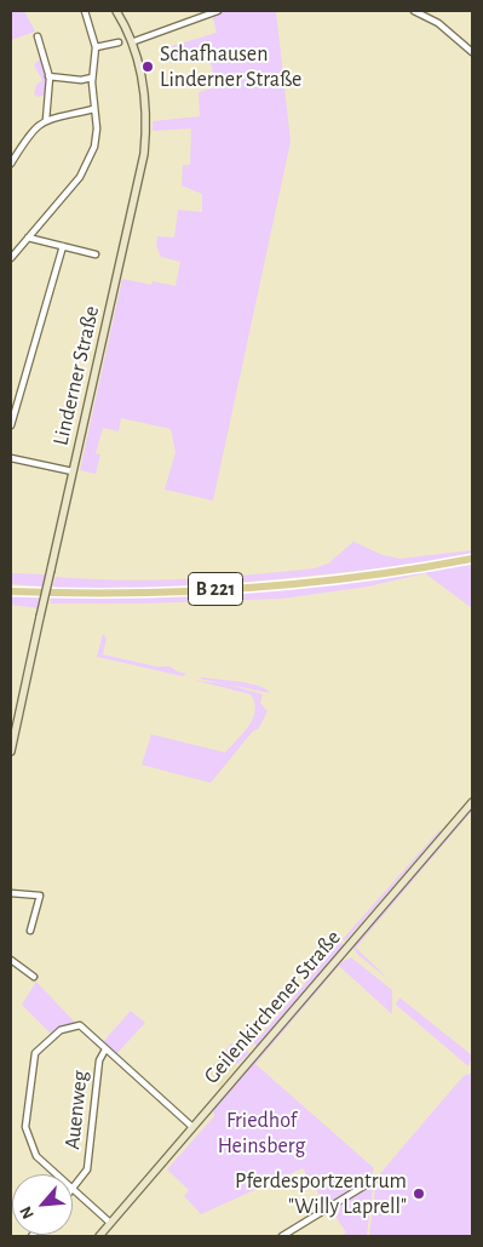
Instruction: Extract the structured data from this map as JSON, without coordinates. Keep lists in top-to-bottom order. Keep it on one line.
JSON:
{"streets":{"main road":["Linderner Straße","B 221","Geilenkirchener Straße"],"street":["Auenweg"]},"parks":["Friedhof Heinsberg"],"places":["Schafhausen Linderner Straße","Pferdesportzentrum \"Willy Laprell\""],"north":"bottom left"}
